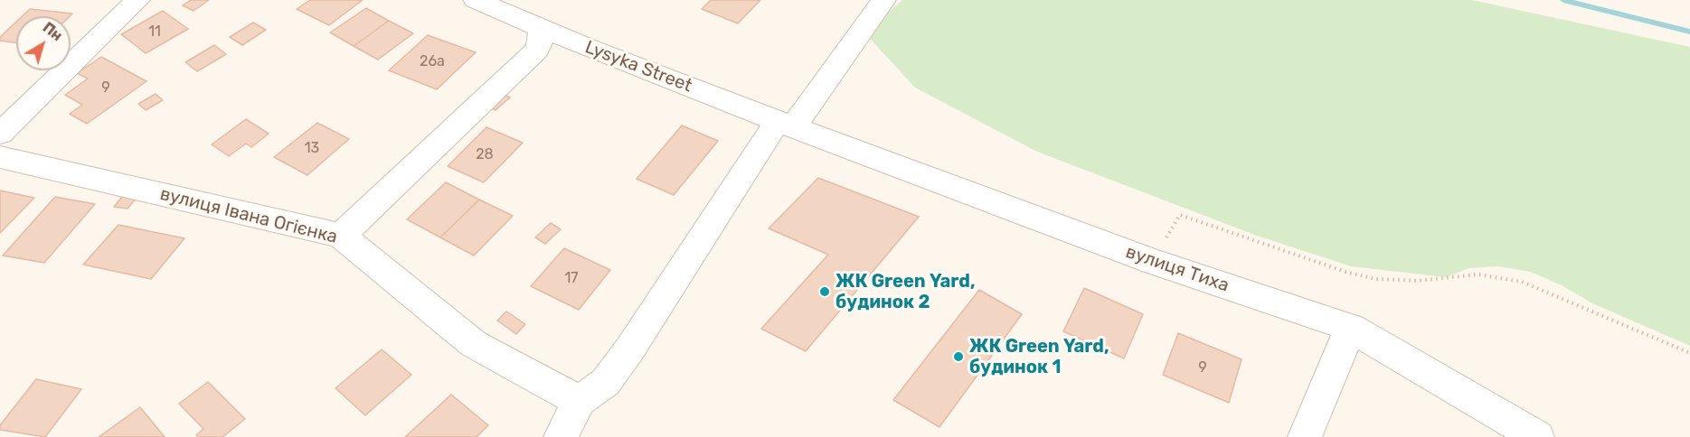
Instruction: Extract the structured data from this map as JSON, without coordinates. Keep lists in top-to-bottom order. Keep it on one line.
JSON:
{"streets":{"street":["Lysyka Street","вулиця Івана Огієнка","вулиця Тиха"]},"crossings":[["Lysyka Street","вулиця Тиха"]],"places":["ЖК Green Yard, будинок 2","ЖК Green Yard, будинок 1"],"house_numbers":["11","26а","9","13","28","17","9"],"north":"top right"}
